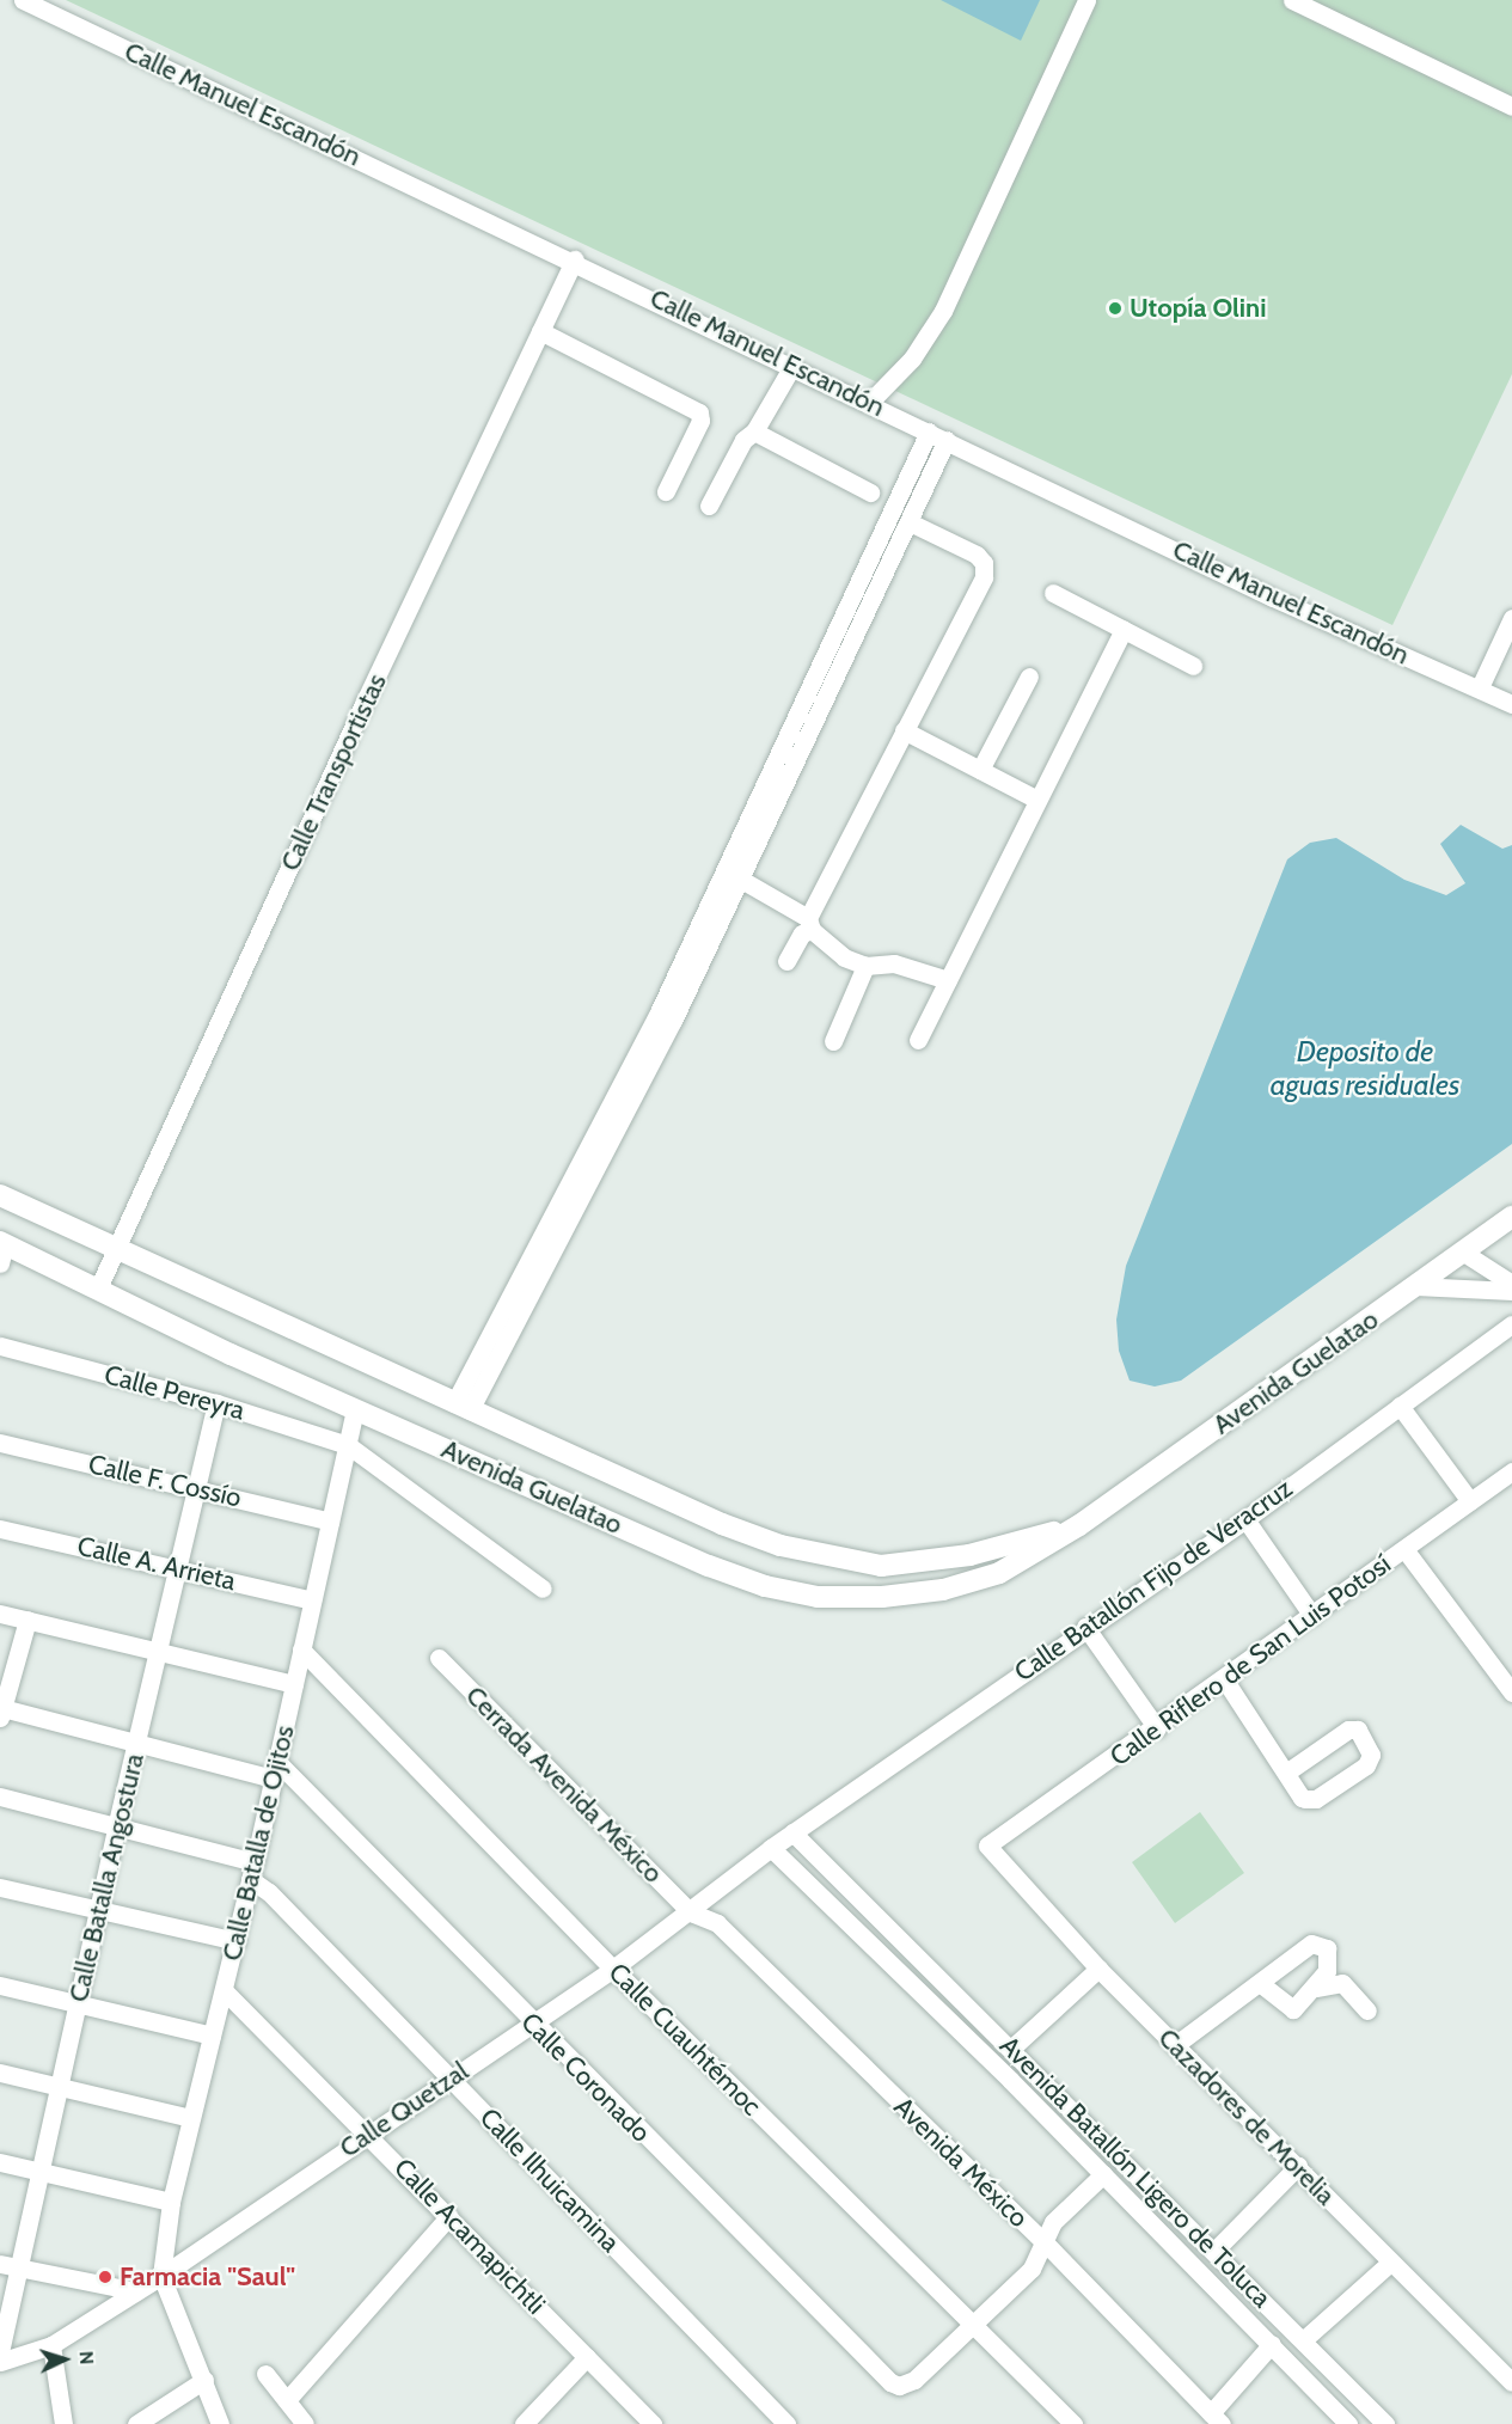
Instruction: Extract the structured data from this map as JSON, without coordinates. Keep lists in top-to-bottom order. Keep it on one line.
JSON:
{"streets":{"main road":["Avenida Guelatao"],"street":["Calle Manuel Escandón","Calle Transportistas","Calle Pereyra","Calle F. Cossío","Calle A. Arrieta","Calle Batallón Fijo de Veracruz","Calle Riflero de San Luis Potosí","Cerrada Avenida México","Calle Batalla de Ojitos","Calle Batalla Angostura","Calle Cuauhtémoc","Calle Coronado","Calle Quetzal","Cazadores de Morelia","Avenida México","Avenida Batallón Ligero de Toluca","Calle Ilhuicamina","Calle Acamapichtli"]},"crossings":[["Calle Manuel Escandón","Calle Transportistas"],["Calle Transportistas","Avenida Guelatao"],["Avenida Guelatao","Calle Batalla de Ojitos"],["Calle Pereyra","Calle Batalla de Ojitos"],["Calle Pereyra","Calle Batalla Angostura"],["Calle F. Cossío","Calle Batalla de Ojitos"],["Calle F. Cossío","Calle Batalla Angostura"],["Calle A. Arrieta","Calle Batalla de Ojitos"],["Calle A. Arrieta","Calle Batalla Angostura"],["Calle Batallón Fijo de Veracruz","Calle Quetzal"],["Calle Batallón Fijo de Veracruz","Avenida Batallón Ligero de Toluca"],["Calle Riflero de San Luis Potosí","Cazadores de Morelia"],["Cerrada Avenida México","Calle Quetzal"],["Cerrada Avenida México","Avenida México"],["Calle Batalla de Ojitos","Calle Cuauhtémoc"],["Calle Batalla de Ojitos","Calle Coronado"],["Calle Batalla de Ojitos","Calle Quetzal"],["Calle Batalla de Ojitos","Calle Ilhuicamina"],["Calle Batalla de Ojitos","Calle Acamapichtli"],["Calle Cuauhtémoc","Calle Coronado"],["Calle Cuauhtémoc","Calle Quetzal"],["Calle Coronado","Calle Quetzal"],["Calle Quetzal","Avenida México"],["Calle Quetzal","Avenida Batallón Ligero de Toluca"],["Calle Quetzal","Calle Ilhuicamina"],["Calle Quetzal","Calle Acamapichtli"]],"water":["Deposito de aguas residuales"],"places":["Utopía Olini","Farmacia \"Saul\""],"north":"right"}
